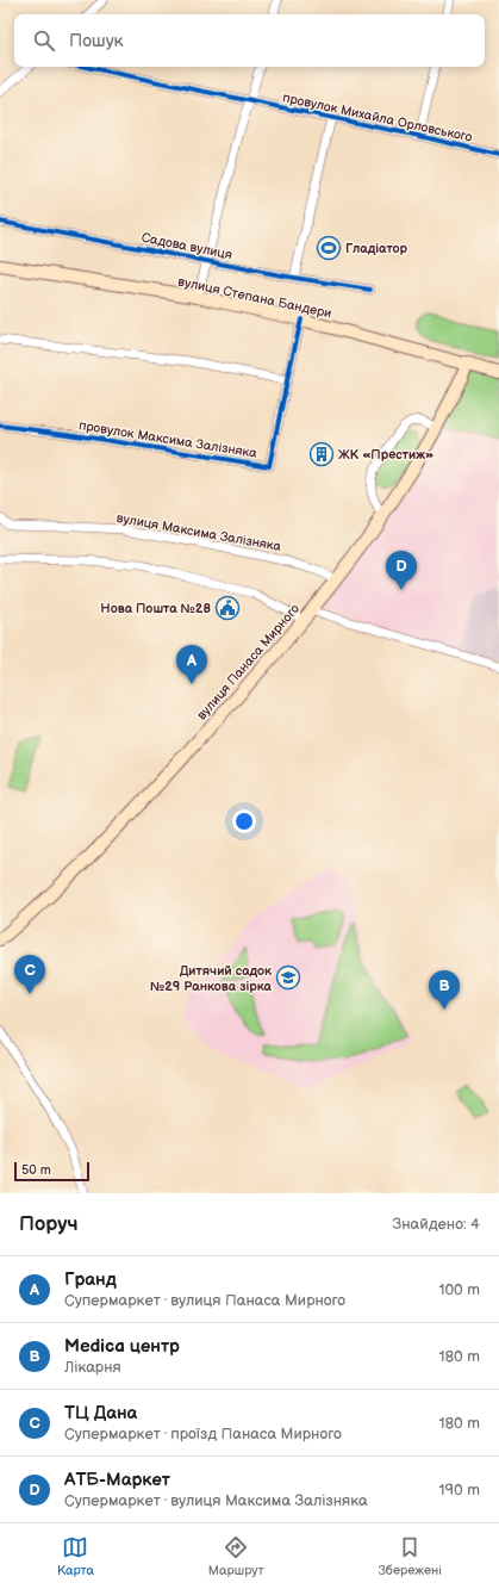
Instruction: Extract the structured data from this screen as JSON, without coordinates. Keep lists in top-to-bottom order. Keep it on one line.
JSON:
{"streets":{"main road":["вулиця Степана Бандери","вулиця Панаса Мирного"],"street":["провулок Михайла Орловського","Садова вулиця","провулок Максима Залізняка","вулиця Максима Залізняка"]},"crossings":[["вулиця Степана Бандери","провулок Максима Залізняка"],["вулиця Степана Бандери","вулиця Панаса Мирного"],["вулиця Максима Залізняка","вулиця Панаса Мирного"]],"places":{"sports":["Гладіатор"],"building":["ЖК «Престиж»"],"public building":["Нова Пошта №28"],"school or university":["Дитячий садок №29 Ранкова зірка"]},"scale_bar":"50 m","page":{"search":"Пошук","pins":["D","A","C","B"],"scale":"50 m","heading":["Поруч","Знайдено: 4"],"list":[{"mark":"A","name":"Гранд","note":"Супермаркет · вулиця Панаса Мирного","value":"100 m"},{"mark":"B","name":"Medica центр","note":"Лікарня","value":"180 m"},{"mark":"C","name":"ТЦ Дана","note":"Супермаркет · проїзд Панаса Мирного","value":"180 m"},{"mark":"D","name":"АТБ-Маркет","note":"Супермаркет · вулиця Максима Залізняка","value":"190 m"}],"nav":["Карта","Маршрут","Збережені"]}}
